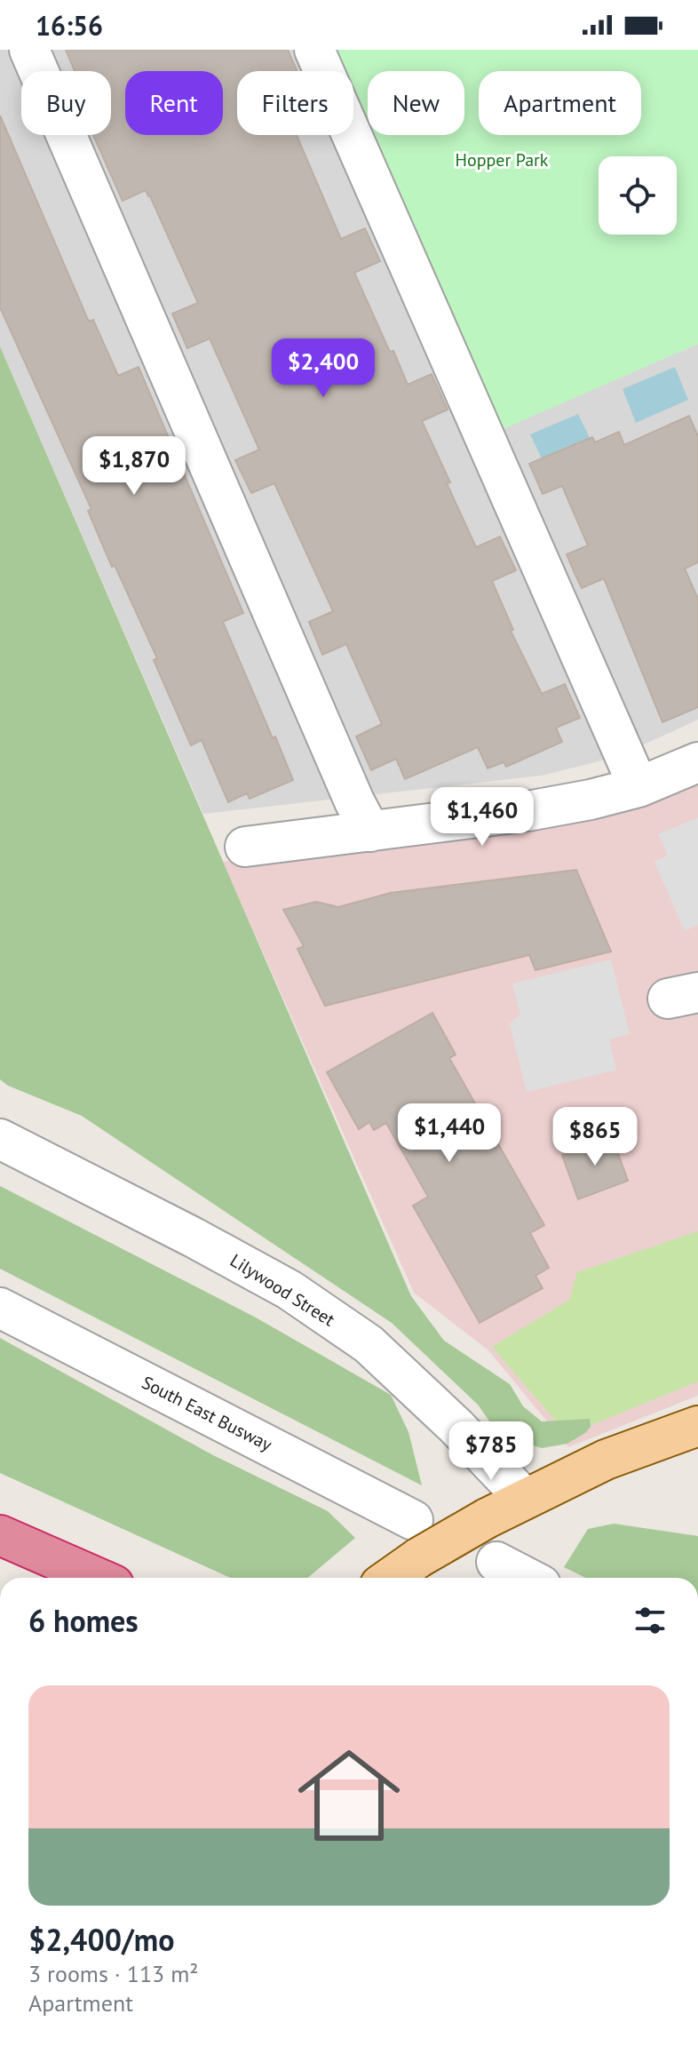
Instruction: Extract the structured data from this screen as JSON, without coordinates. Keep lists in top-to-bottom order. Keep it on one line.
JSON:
{"streets":{"street":["Lilywood Street","South East Busway"]},"parks":["Hopper Park"],"page":{"status":"16:56","chip":["Buy","Rent","Filters","New","Apartment"],"price":["$2,400","$1,870","$1,460","$1,440","$865","$785"],"heading":"6 homes","list":[{"name":"$2,400/mo","note":"3 rooms · 113 m² · Apartment"}]}}
